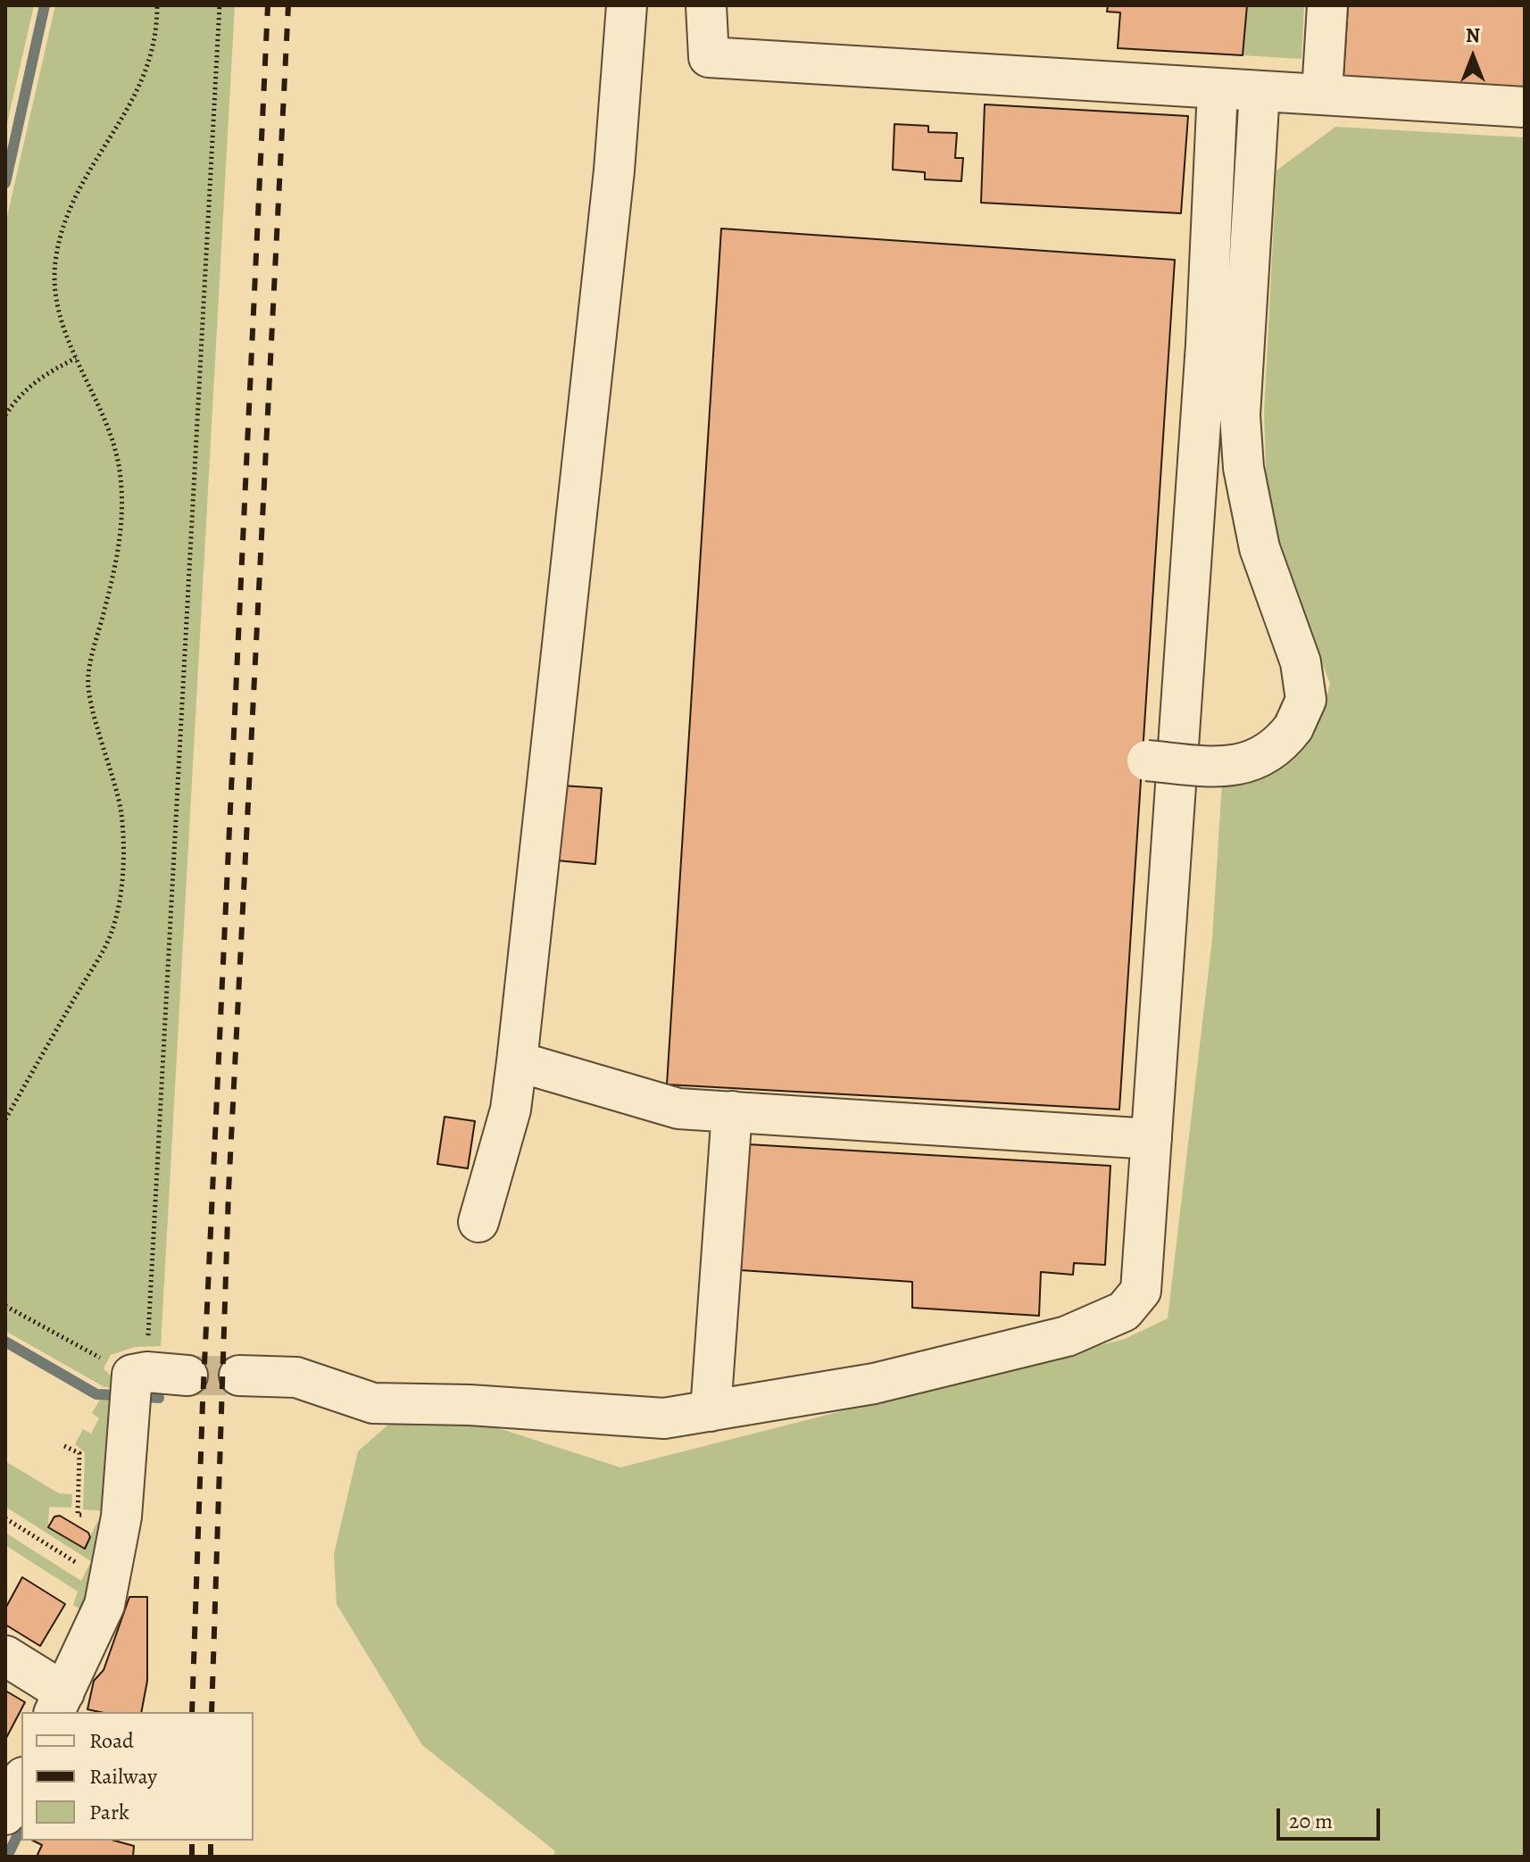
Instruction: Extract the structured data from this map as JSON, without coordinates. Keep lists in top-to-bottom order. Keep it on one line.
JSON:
{"legend":["Road","Railway","Park"],"scale_bar":"20 m","north":"top"}
